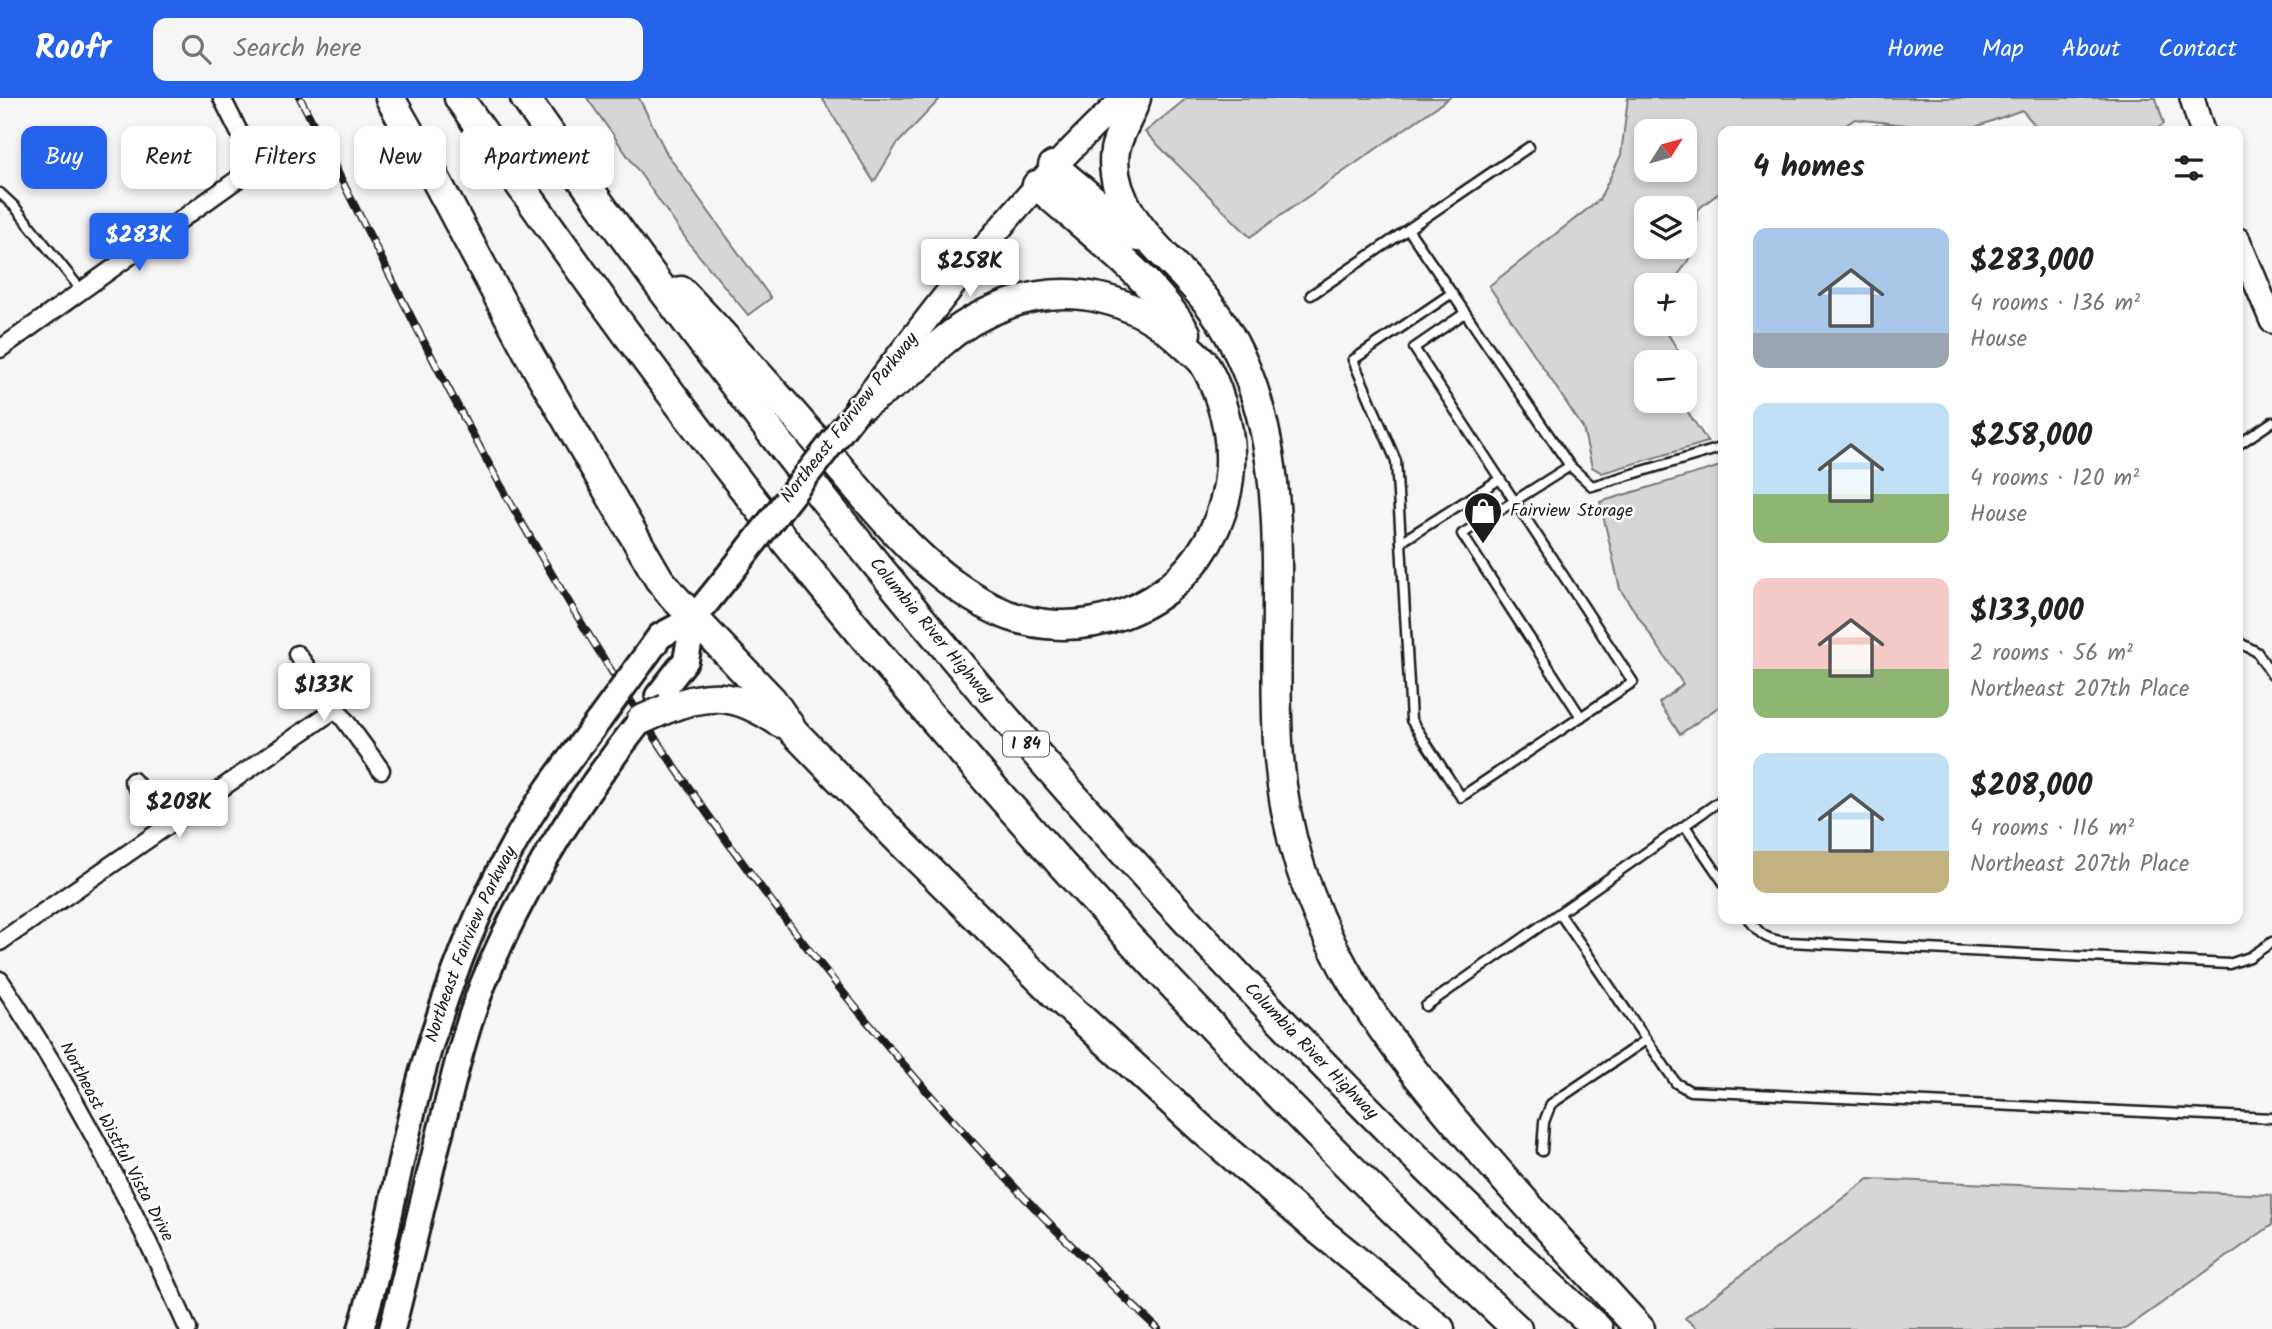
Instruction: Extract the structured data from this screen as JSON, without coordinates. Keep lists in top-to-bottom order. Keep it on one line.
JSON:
{"streets":{"highway":["Columbia River Highway","I 84"],"main road":["Northeast Fairview Parkway"],"street":["Northeast Wistful Vista Drive"]},"places":{"shop":["Fairview Storage"]},"north":"top right","page":{"header":"Roofr","search":"Search here","nav":["Home","Map","About","Contact"],"map_buttons":["+","−"],"chip":["Buy","Rent","Filters","New","Apartment"],"heading":"4 homes","list":[{"name":"$283,000","note":"4 rooms · 136 m² · House"},{"name":"$258,000","note":"4 rooms · 120 m² · House"},{"name":"$133,000","note":"2 rooms · 56 m² · Northeast 207th Place"},{"name":"$208,000","note":"4 rooms · 116 m² · Northeast 207th Place"}],"price":["$283K","$258K","$133K","$208K"]}}
